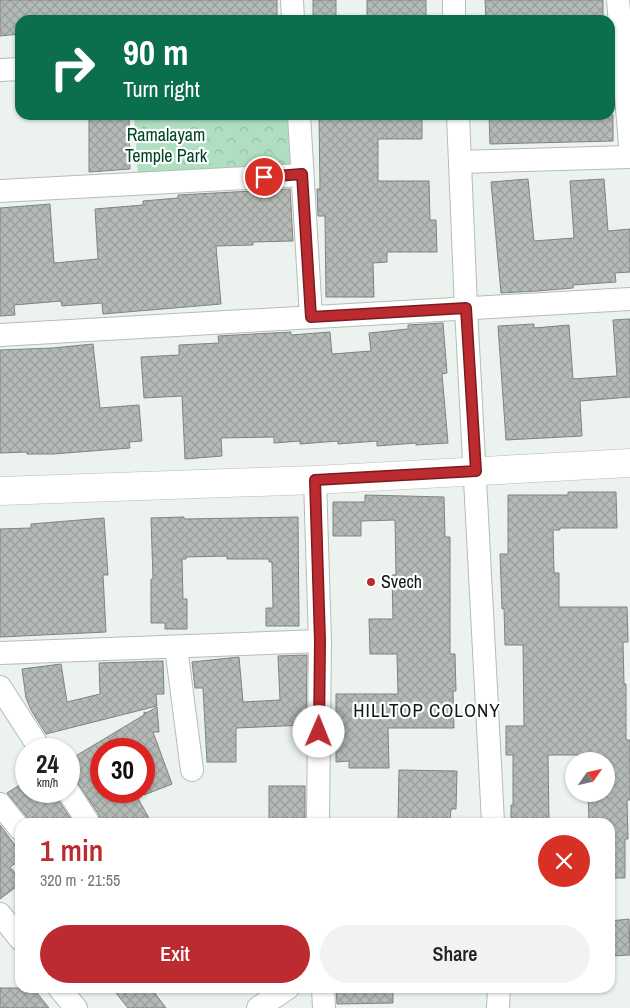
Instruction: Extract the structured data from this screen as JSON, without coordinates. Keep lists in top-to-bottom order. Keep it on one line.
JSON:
{"districts":["HILLTOP COLONY"],"parks":["Ramalayam Temple Park"],"places":["Svech"],"north":"top right","page":{"turn":["90 m","Turn right"],"speed":"24 km/h","limit":"30","heading":["1 min","320 m · 21:55"],"buttons":["Exit","Share"]}}
